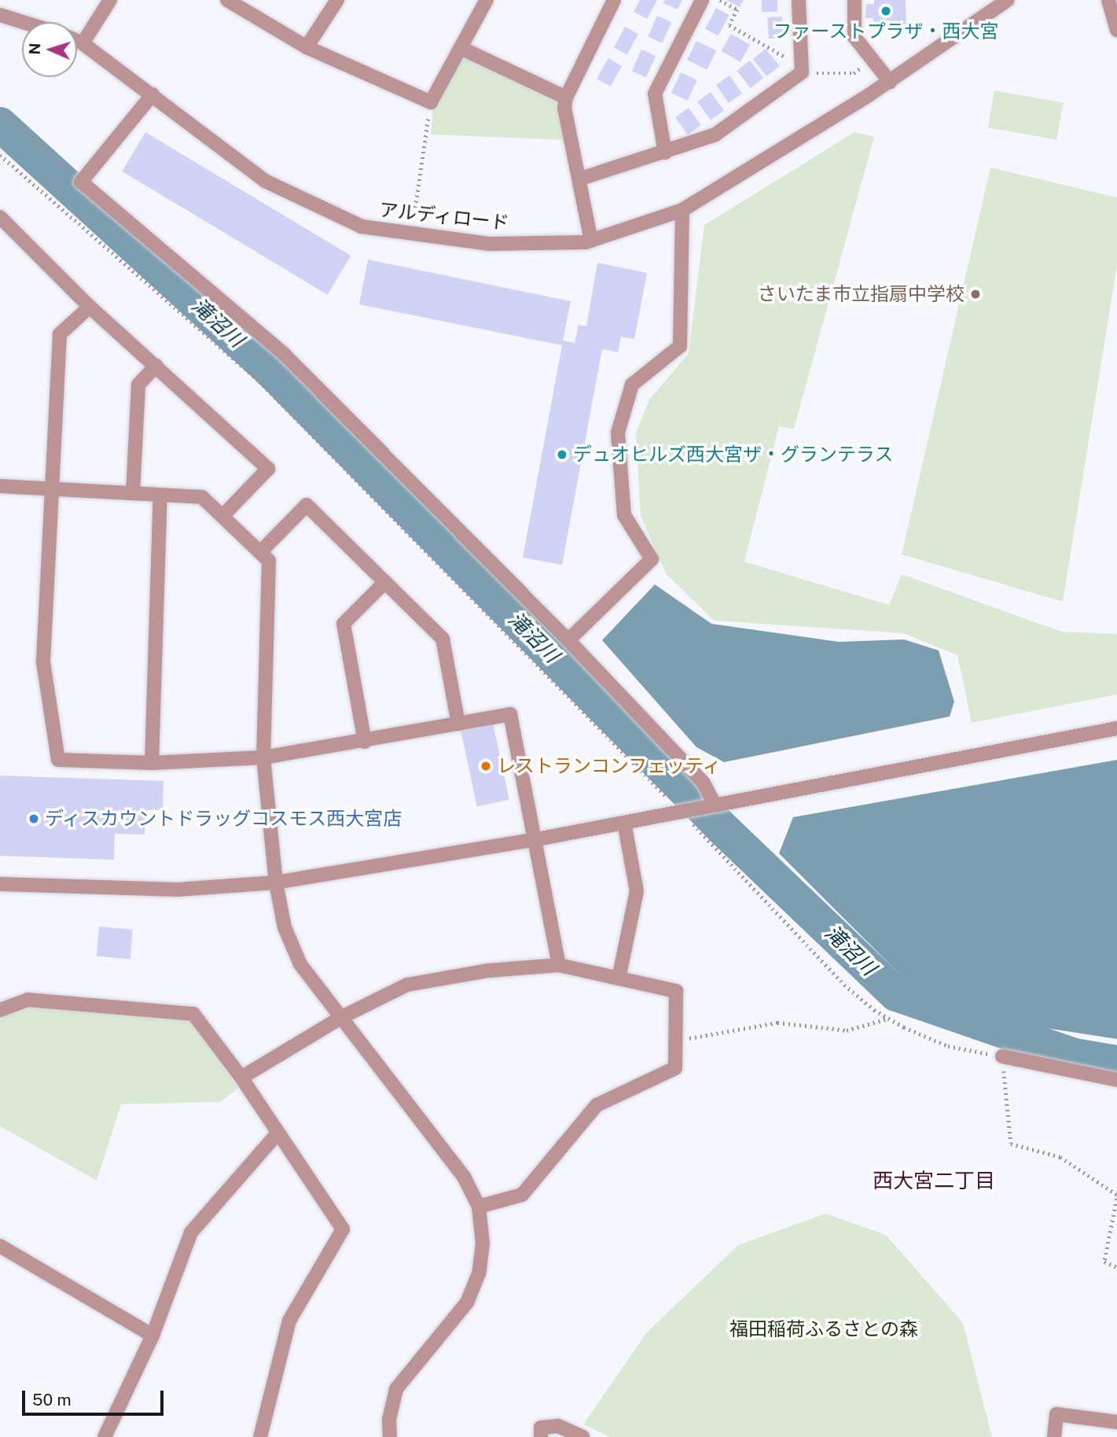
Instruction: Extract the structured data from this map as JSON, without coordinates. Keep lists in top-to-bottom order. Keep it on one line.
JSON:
{"streets":{"street":["アルディロード"]},"districts":["西大宮二丁目"],"water":["滝沼川"],"parks":["福田稲荷ふるさとの森"],"places":["ファーストプラザ・西大宮","さいたま市立指扇中学校","デュオヒルズ西大宮ザ・グランテラス","レストランコンフェッティ","ディスカウントドラッグコスモス西大宮店"],"scale_bar":"50 m","north":"left"}
